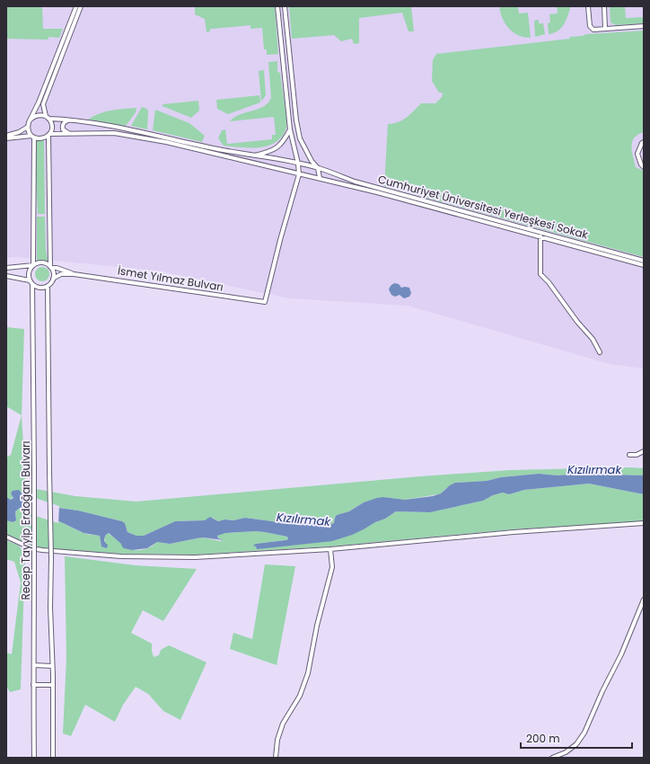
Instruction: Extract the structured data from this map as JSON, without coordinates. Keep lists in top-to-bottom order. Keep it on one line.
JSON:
{"streets":{"street":["Cumhuriyet Üniversitesi Yerleşkesi Sokak","İsmet Yılmaz Bulvarı","Recep Tayyip Erdoğan Bulvarı"]},"crossings":[["Cumhuriyet Üniversitesi Yerleşkesi Sokak","İsmet Yılmaz Bulvarı"],["İsmet Yılmaz Bulvarı","Recep Tayyip Erdoğan Bulvarı"]],"water":["Kızılırmak"],"scale_bar":"200 m"}
